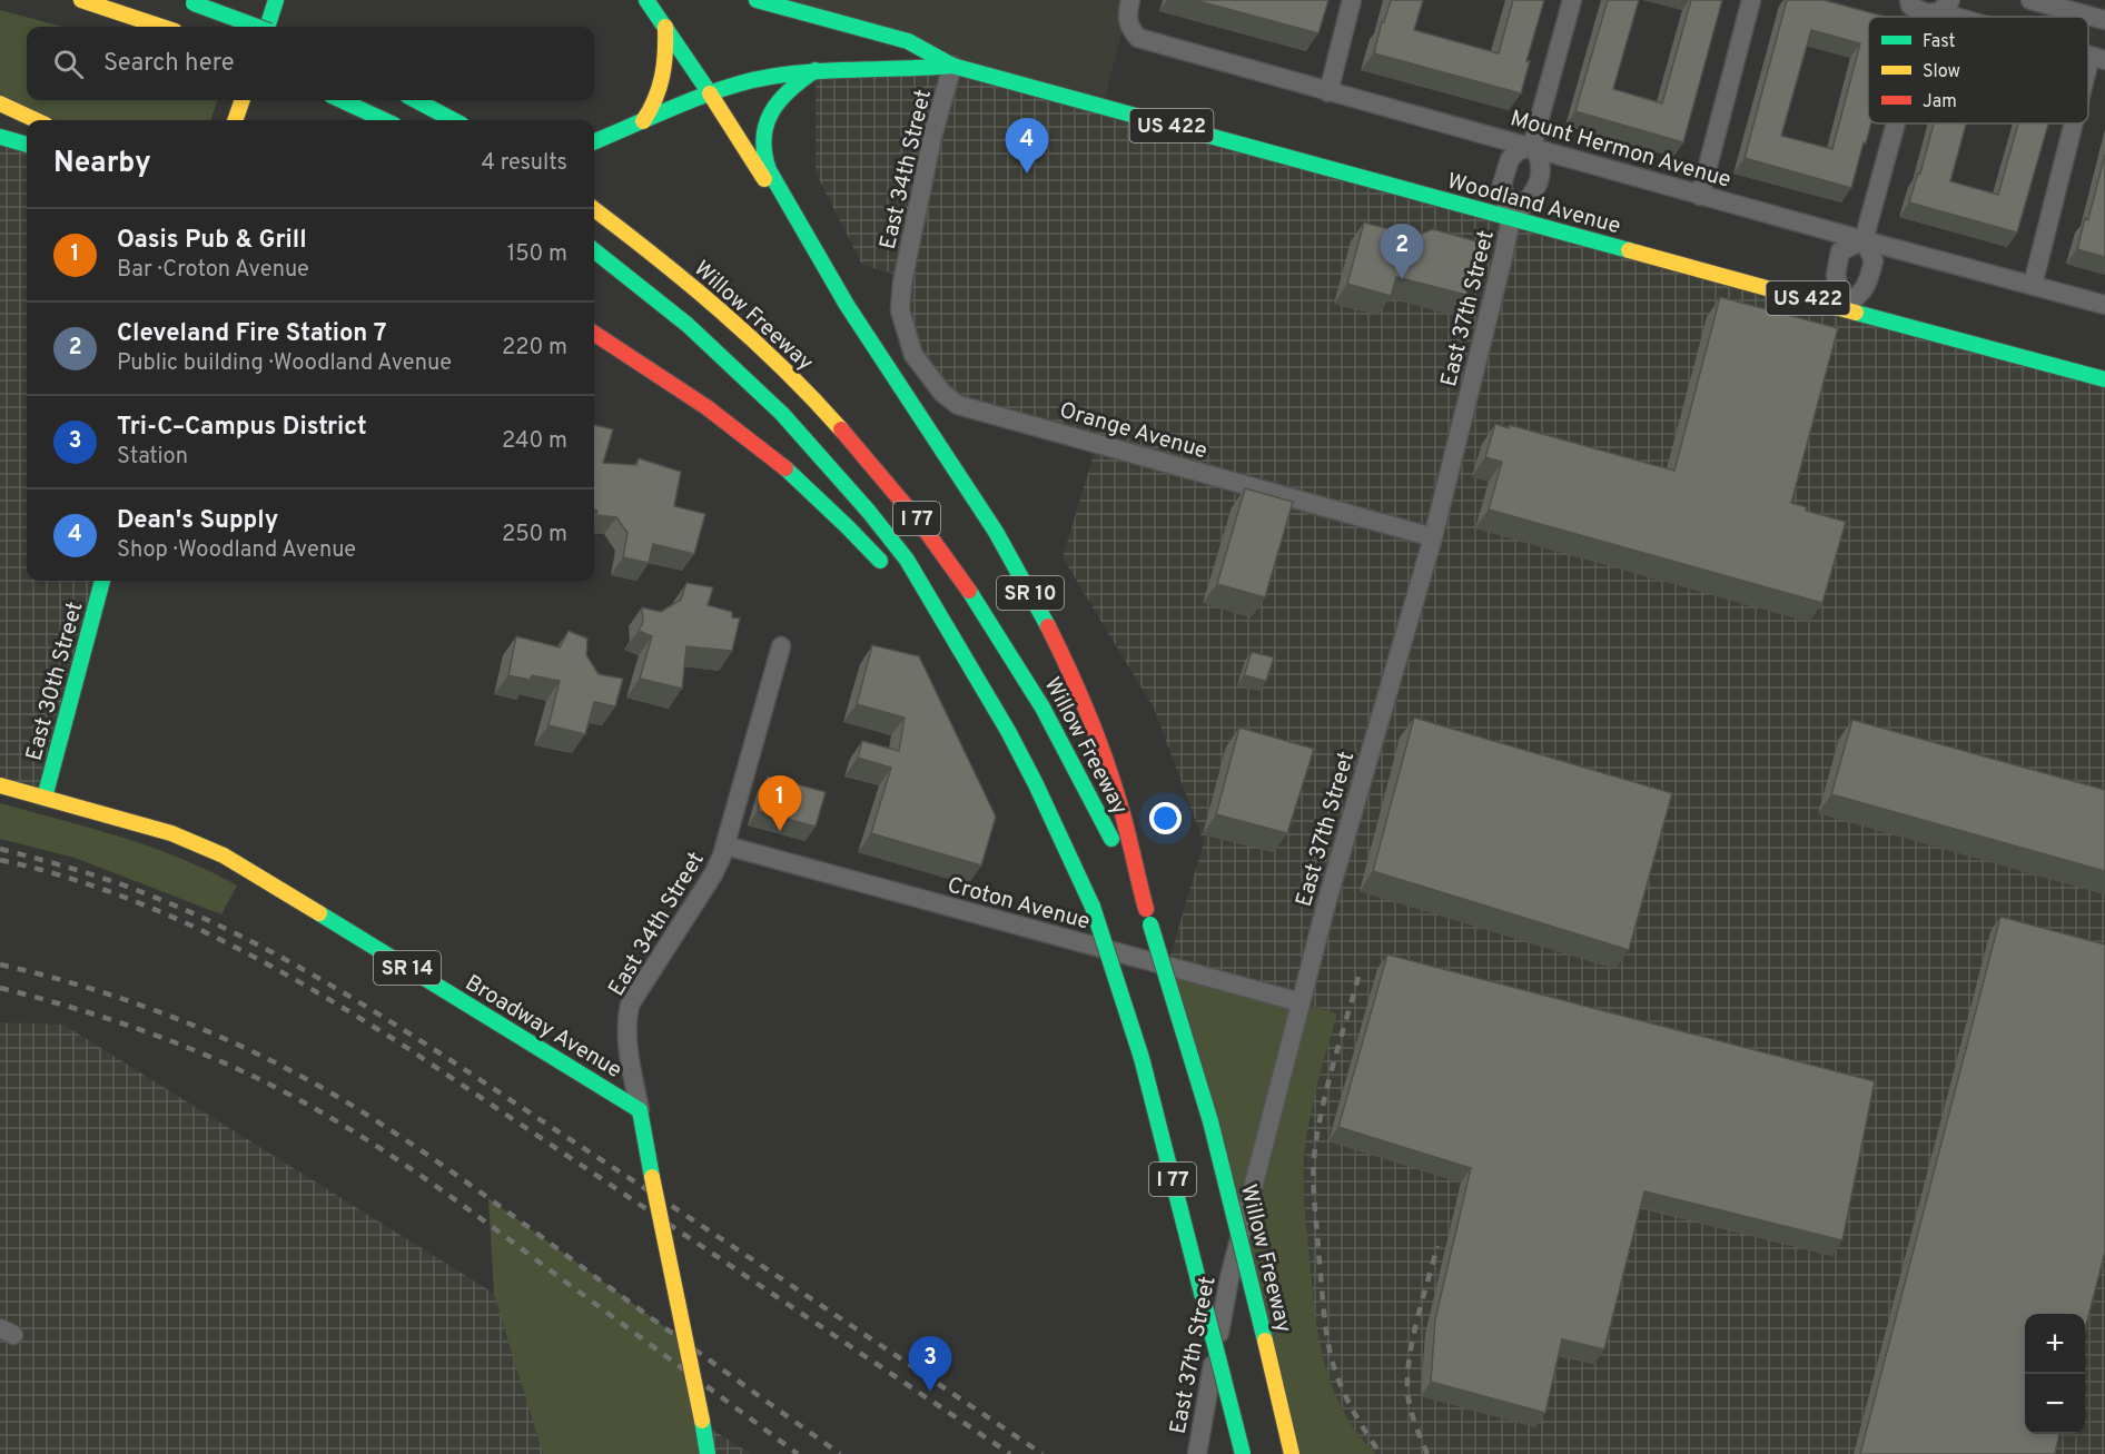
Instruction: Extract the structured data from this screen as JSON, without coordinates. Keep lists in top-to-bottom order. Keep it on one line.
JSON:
{"streets":{"main road":["US 422","Woodland Avenue","Willow Freeway","I 77","SR 10","East 30th Street","SR 14","Broadway Avenue"],"street":["Mount Hermon Avenue","East 34th Street","East 37th Street","Orange Avenue","Croton Avenue"]},"crossings":[["Mount Hermon Avenue","East 37th Street"],["East 34th Street","Woodland Avenue"],["East 34th Street","Orange Avenue"],["East 34th Street","Croton Avenue"],["East 34th Street","Broadway Avenue"],["Woodland Avenue","East 37th Street"],["Woodland Avenue","SR 10"],["East 37th Street","Orange Avenue"],["East 37th Street","Croton Avenue"],["Willow Freeway","SR 10"],["East 30th Street","Broadway Avenue"]],"legend":["Fast","Slow","Jam"],"page":{"search":"Search here","pins":["4","2","1","3"],"heading":["Nearby","4 results"],"list":[{"mark":"1","name":"Oasis Pub & Grill","note":"Bar · Croton Avenue","value":"150 m"},{"mark":"2","name":"Cleveland Fire Station 7","note":"Public building · Woodland Avenue","value":"220 m"},{"mark":"3","name":"Tri-C–Campus District","note":"Station","value":"240 m"},{"mark":"4","name":"Dean's Supply","note":"Shop · Woodland Avenue","value":"250 m"}],"map_buttons":["+","−"]}}
